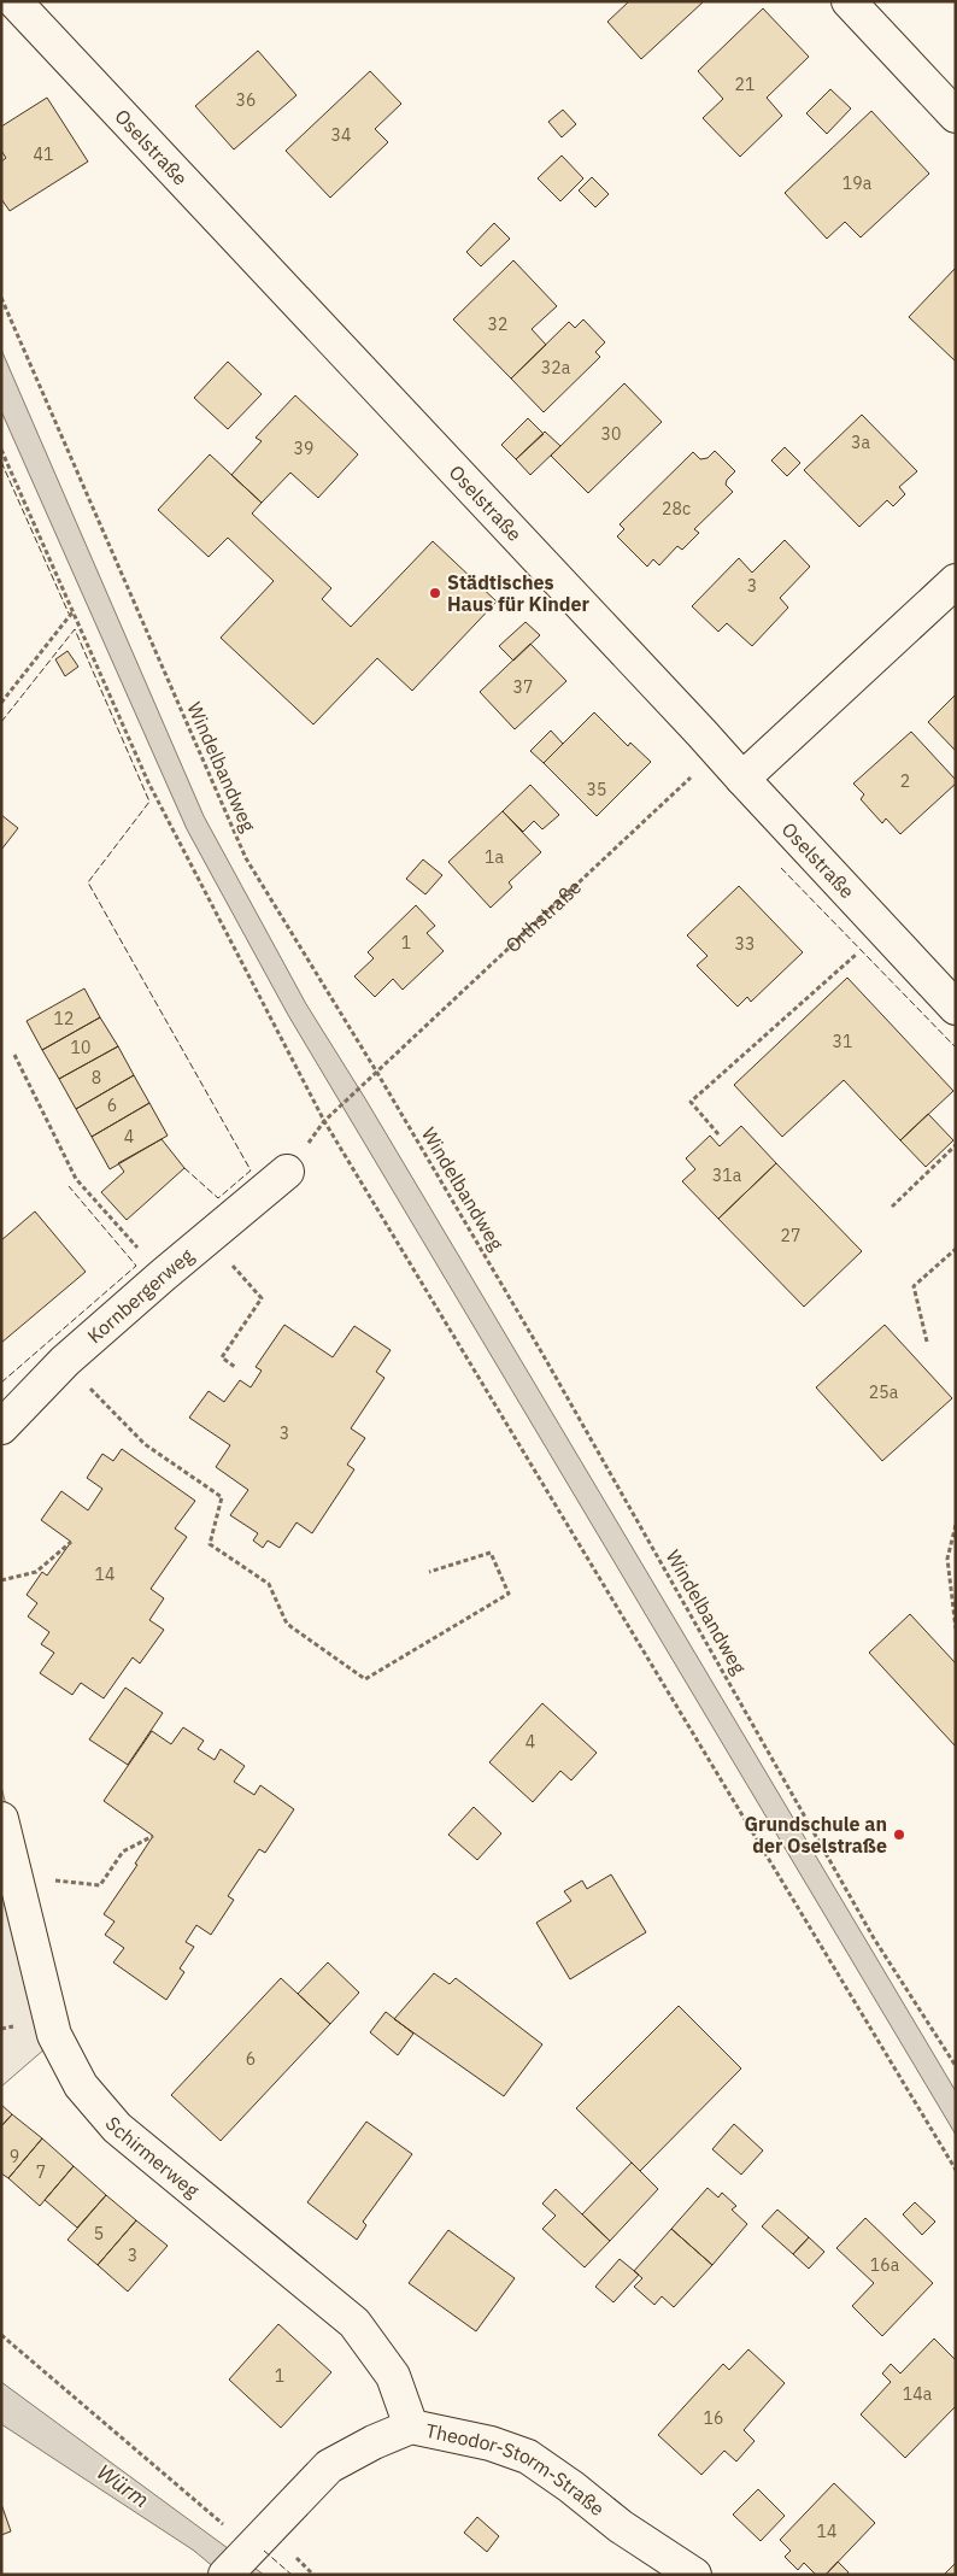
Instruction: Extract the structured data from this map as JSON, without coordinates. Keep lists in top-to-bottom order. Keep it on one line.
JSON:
{"streets":{"street":["Oselstraße","Kornbergerweg","Schirmerweg","Theodor-Storm-Straße"],"path":["Windelbandweg","Orthstraße"]},"crossings":[["Oselstraße","Orthstraße"],["Windelbandweg","Orthstraße"],["Schirmerweg","Theodor-Storm-Straße"]],"water":["Würm"],"places":["Städtisches Haus für Kinder","Grundschule an der Oselstraße"],"house_numbers":["21","36","34","41","19a","32","32a","30","3a","39","28c","3","37","2","35","1a","1","33","12","31","10","8","6","4","31a","27","25a","3","14","4","6","9","7","5","3","16a","1","14a","16","14"]}
